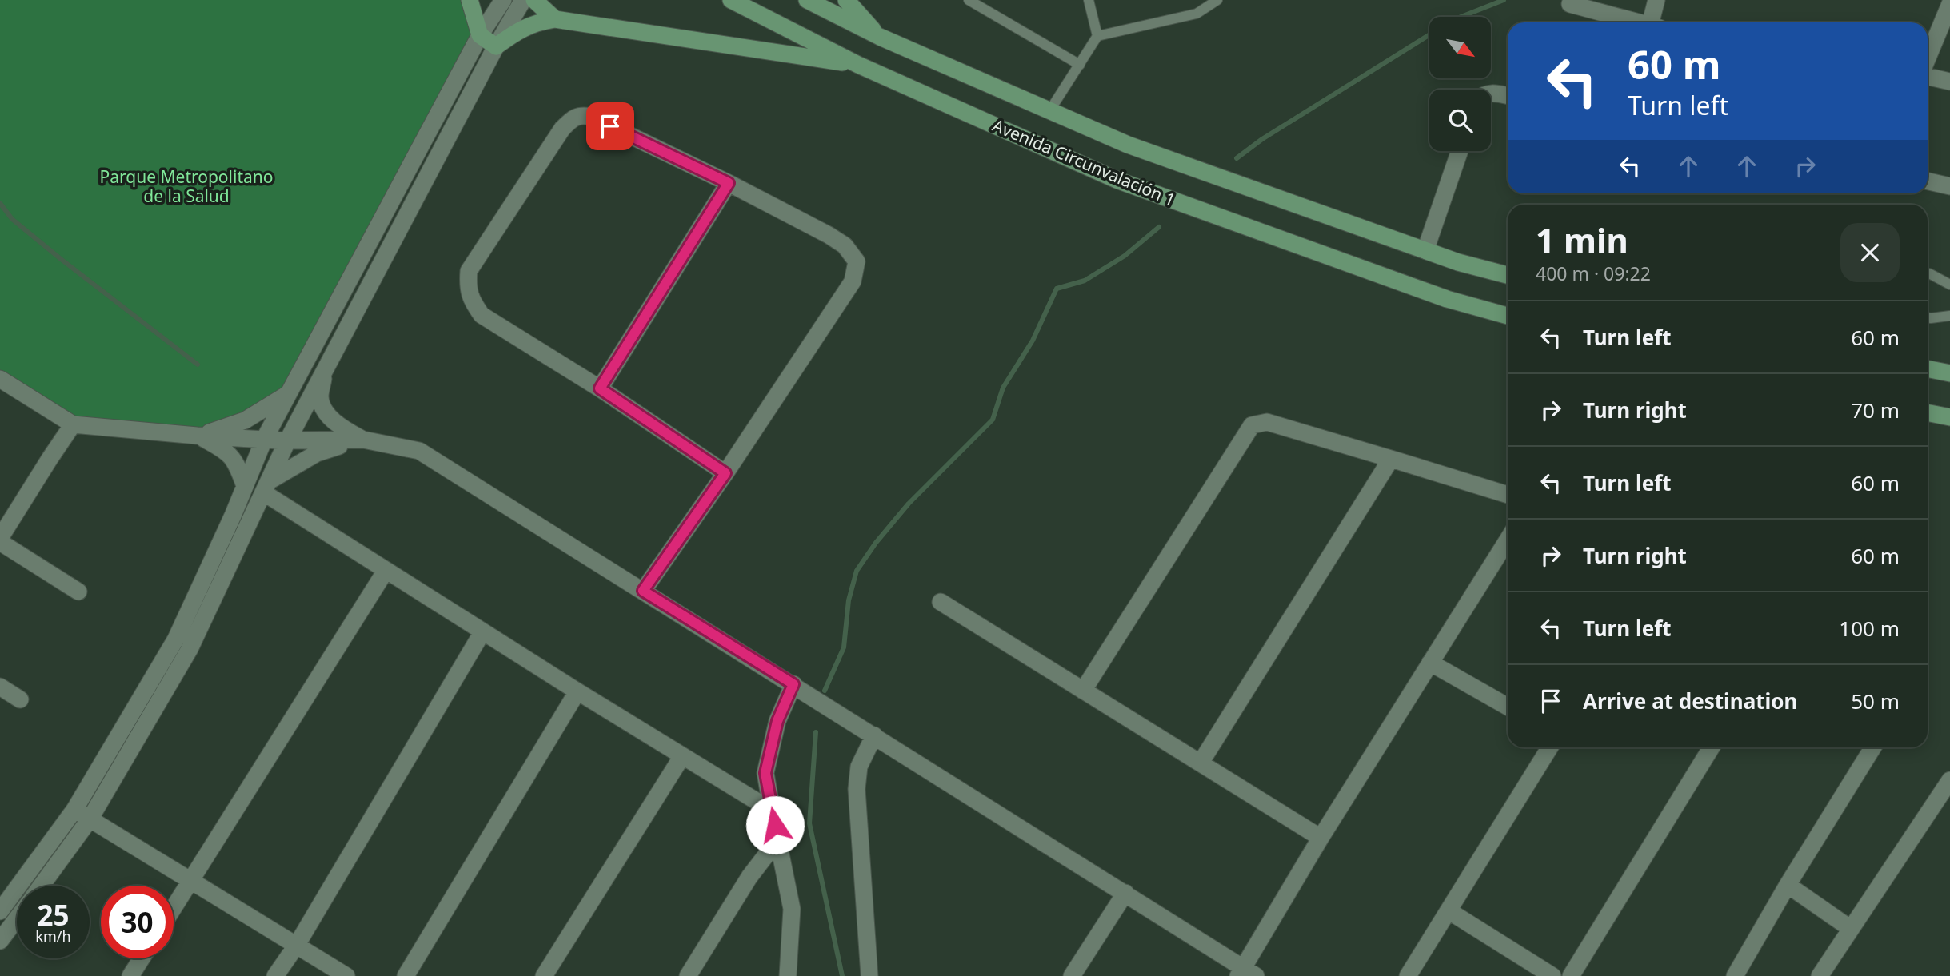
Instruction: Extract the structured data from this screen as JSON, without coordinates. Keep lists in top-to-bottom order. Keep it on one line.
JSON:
{"streets":{"main road":["Avenida Circunvalación 1"]},"parks":["Parque Metropolitano de la Salud"],"north":"bottom right","page":{"turn":["60 m","Turn left"],"heading":["1 min","400 m · 09:22"],"list":[{"name":"Turn left","value":"60 m"},{"name":"Turn right","value":"70 m"},{"name":"Turn left","value":"60 m"},{"name":"Turn right","value":"60 m"},{"name":"Turn left","value":"100 m"},{"name":"Arrive at destination","value":"50 m"}],"speed":"25 km/h","limit":"30"}}
